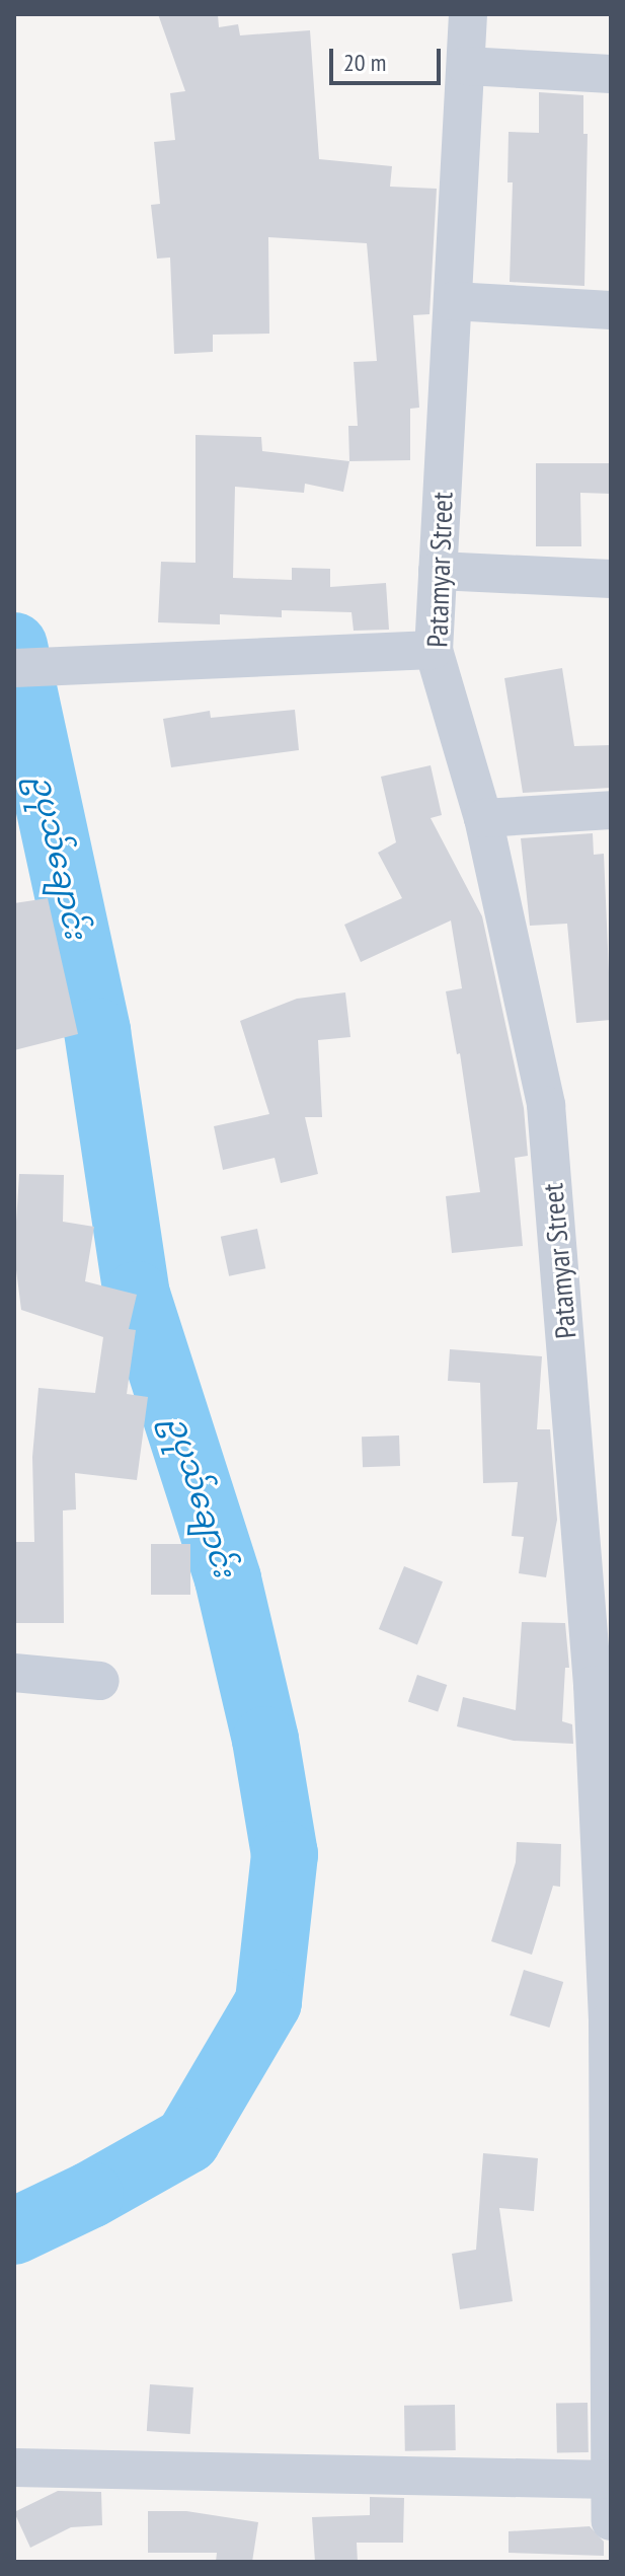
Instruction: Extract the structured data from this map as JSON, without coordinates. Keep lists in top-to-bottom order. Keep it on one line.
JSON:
{"streets":{"street":["Patamyar Street"]},"water":["ဥပုသ်ချောင်း"],"scale_bar":"20 m"}
